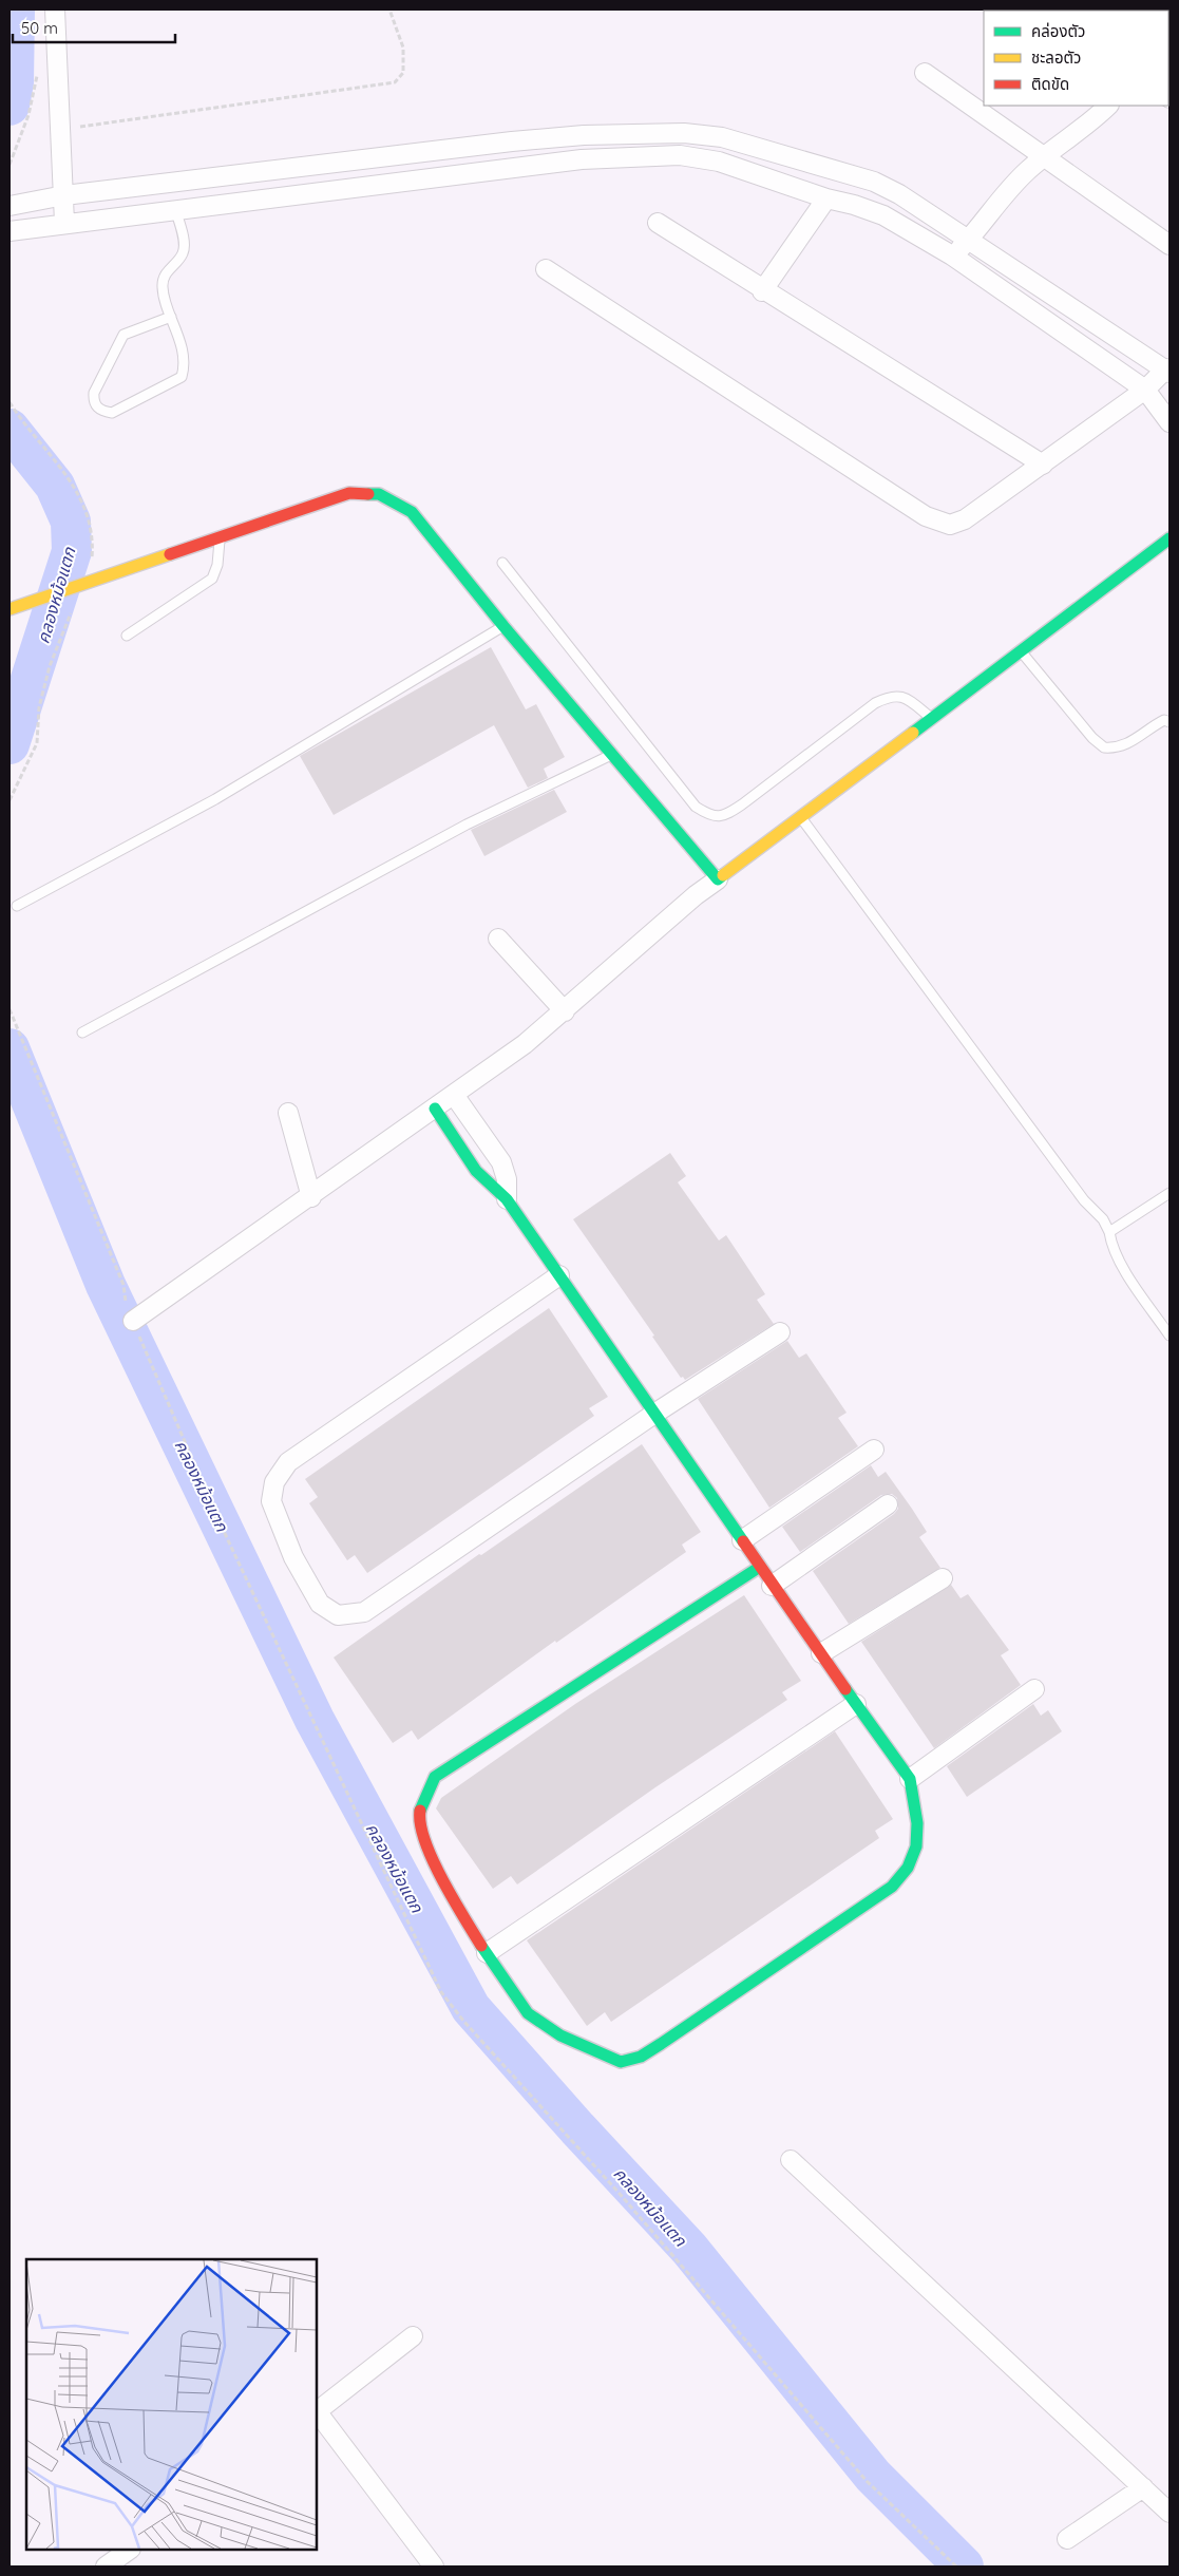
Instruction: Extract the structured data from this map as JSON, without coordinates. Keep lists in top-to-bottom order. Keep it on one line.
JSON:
{"water":["คลองหม้อแตก"],"legend":["คล่องตัว","ชะลอตัว","ติดขัด"],"scale_bar":"50 m"}
